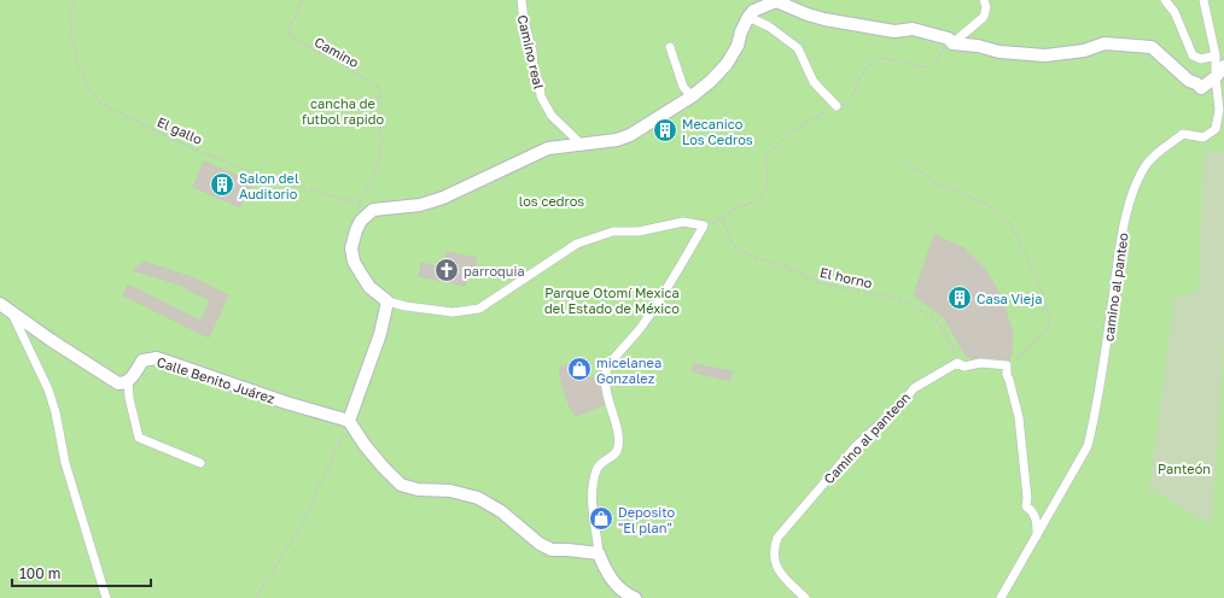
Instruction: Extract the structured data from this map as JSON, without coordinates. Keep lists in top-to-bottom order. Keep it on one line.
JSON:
{"streets":{"main road":["Calle Benito Juárez"],"street":["Camino real","camino al panteo","Camino al panteon"],"path":["Camino","El gallo","El horno"]},"crossings":[["Camino","El gallo"],["El horno","Camino al panteon"]],"parks":["cancha de futbol rapido","los cedros","Parque Otomí Mexica del Estado de México","Panteón"],"places":{"building":["Mecanico Los Cedros","Salon del Auditorio","Casa Vieja"],"church":["parroquia"],"shop":["micelanea Gonzalez","Deposito \"El plan\""]},"scale_bar":"100 m"}
